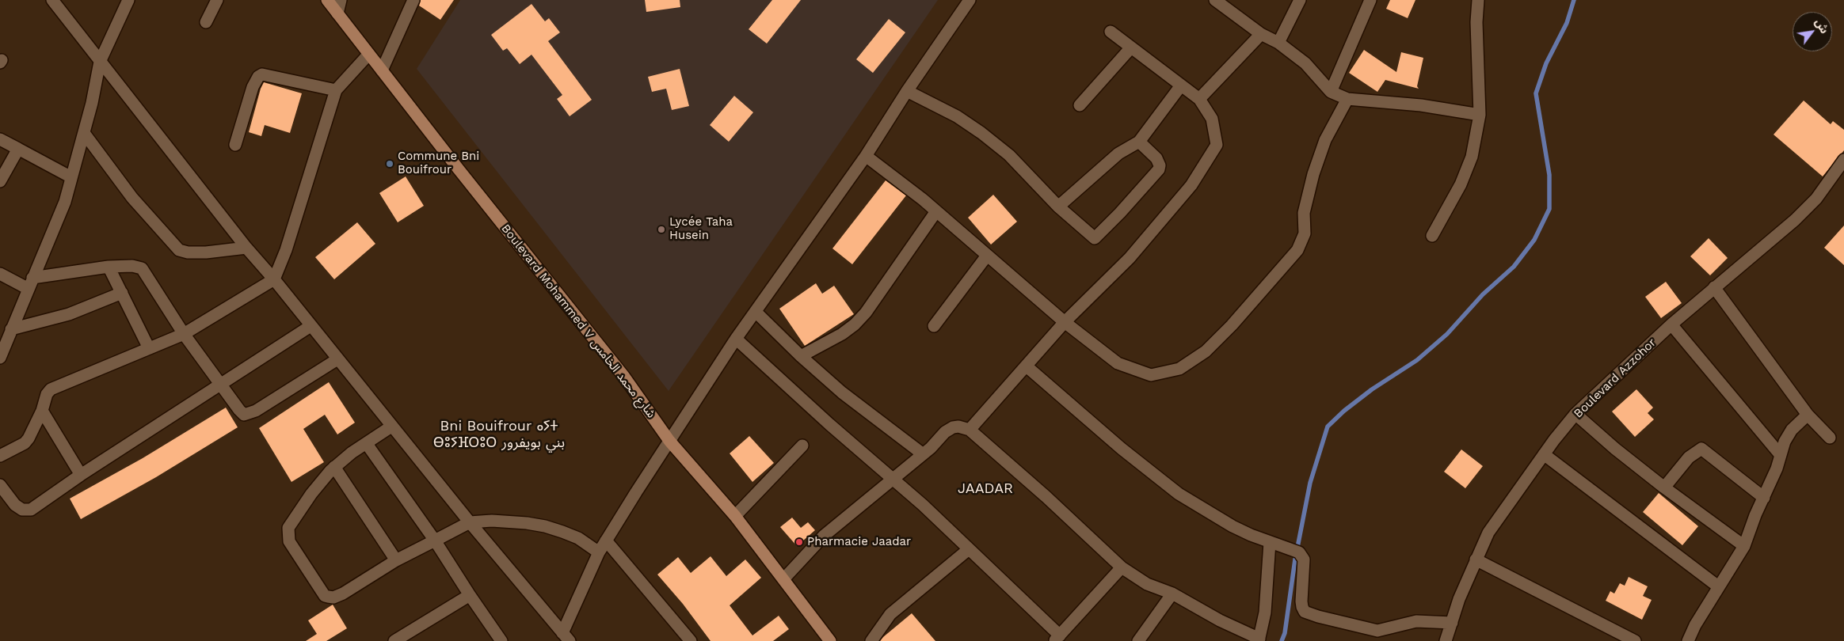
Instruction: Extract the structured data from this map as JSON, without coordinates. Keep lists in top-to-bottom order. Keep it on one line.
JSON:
{"streets":{"main road":["Boulevard Mohammed V شارع محمد الخامس"],"street":["Boulevard Azzohor"]},"districts":["Bni Bouifrour ⴰⵢⵜ ⴱⵓⵢⴼⵔⵓⵔ بني بويفرور","JAADAR"],"places":["Commune Bni Bouifrour","Lycée Taha Husein","Pharmacie Jaadar"],"north":"top right"}
